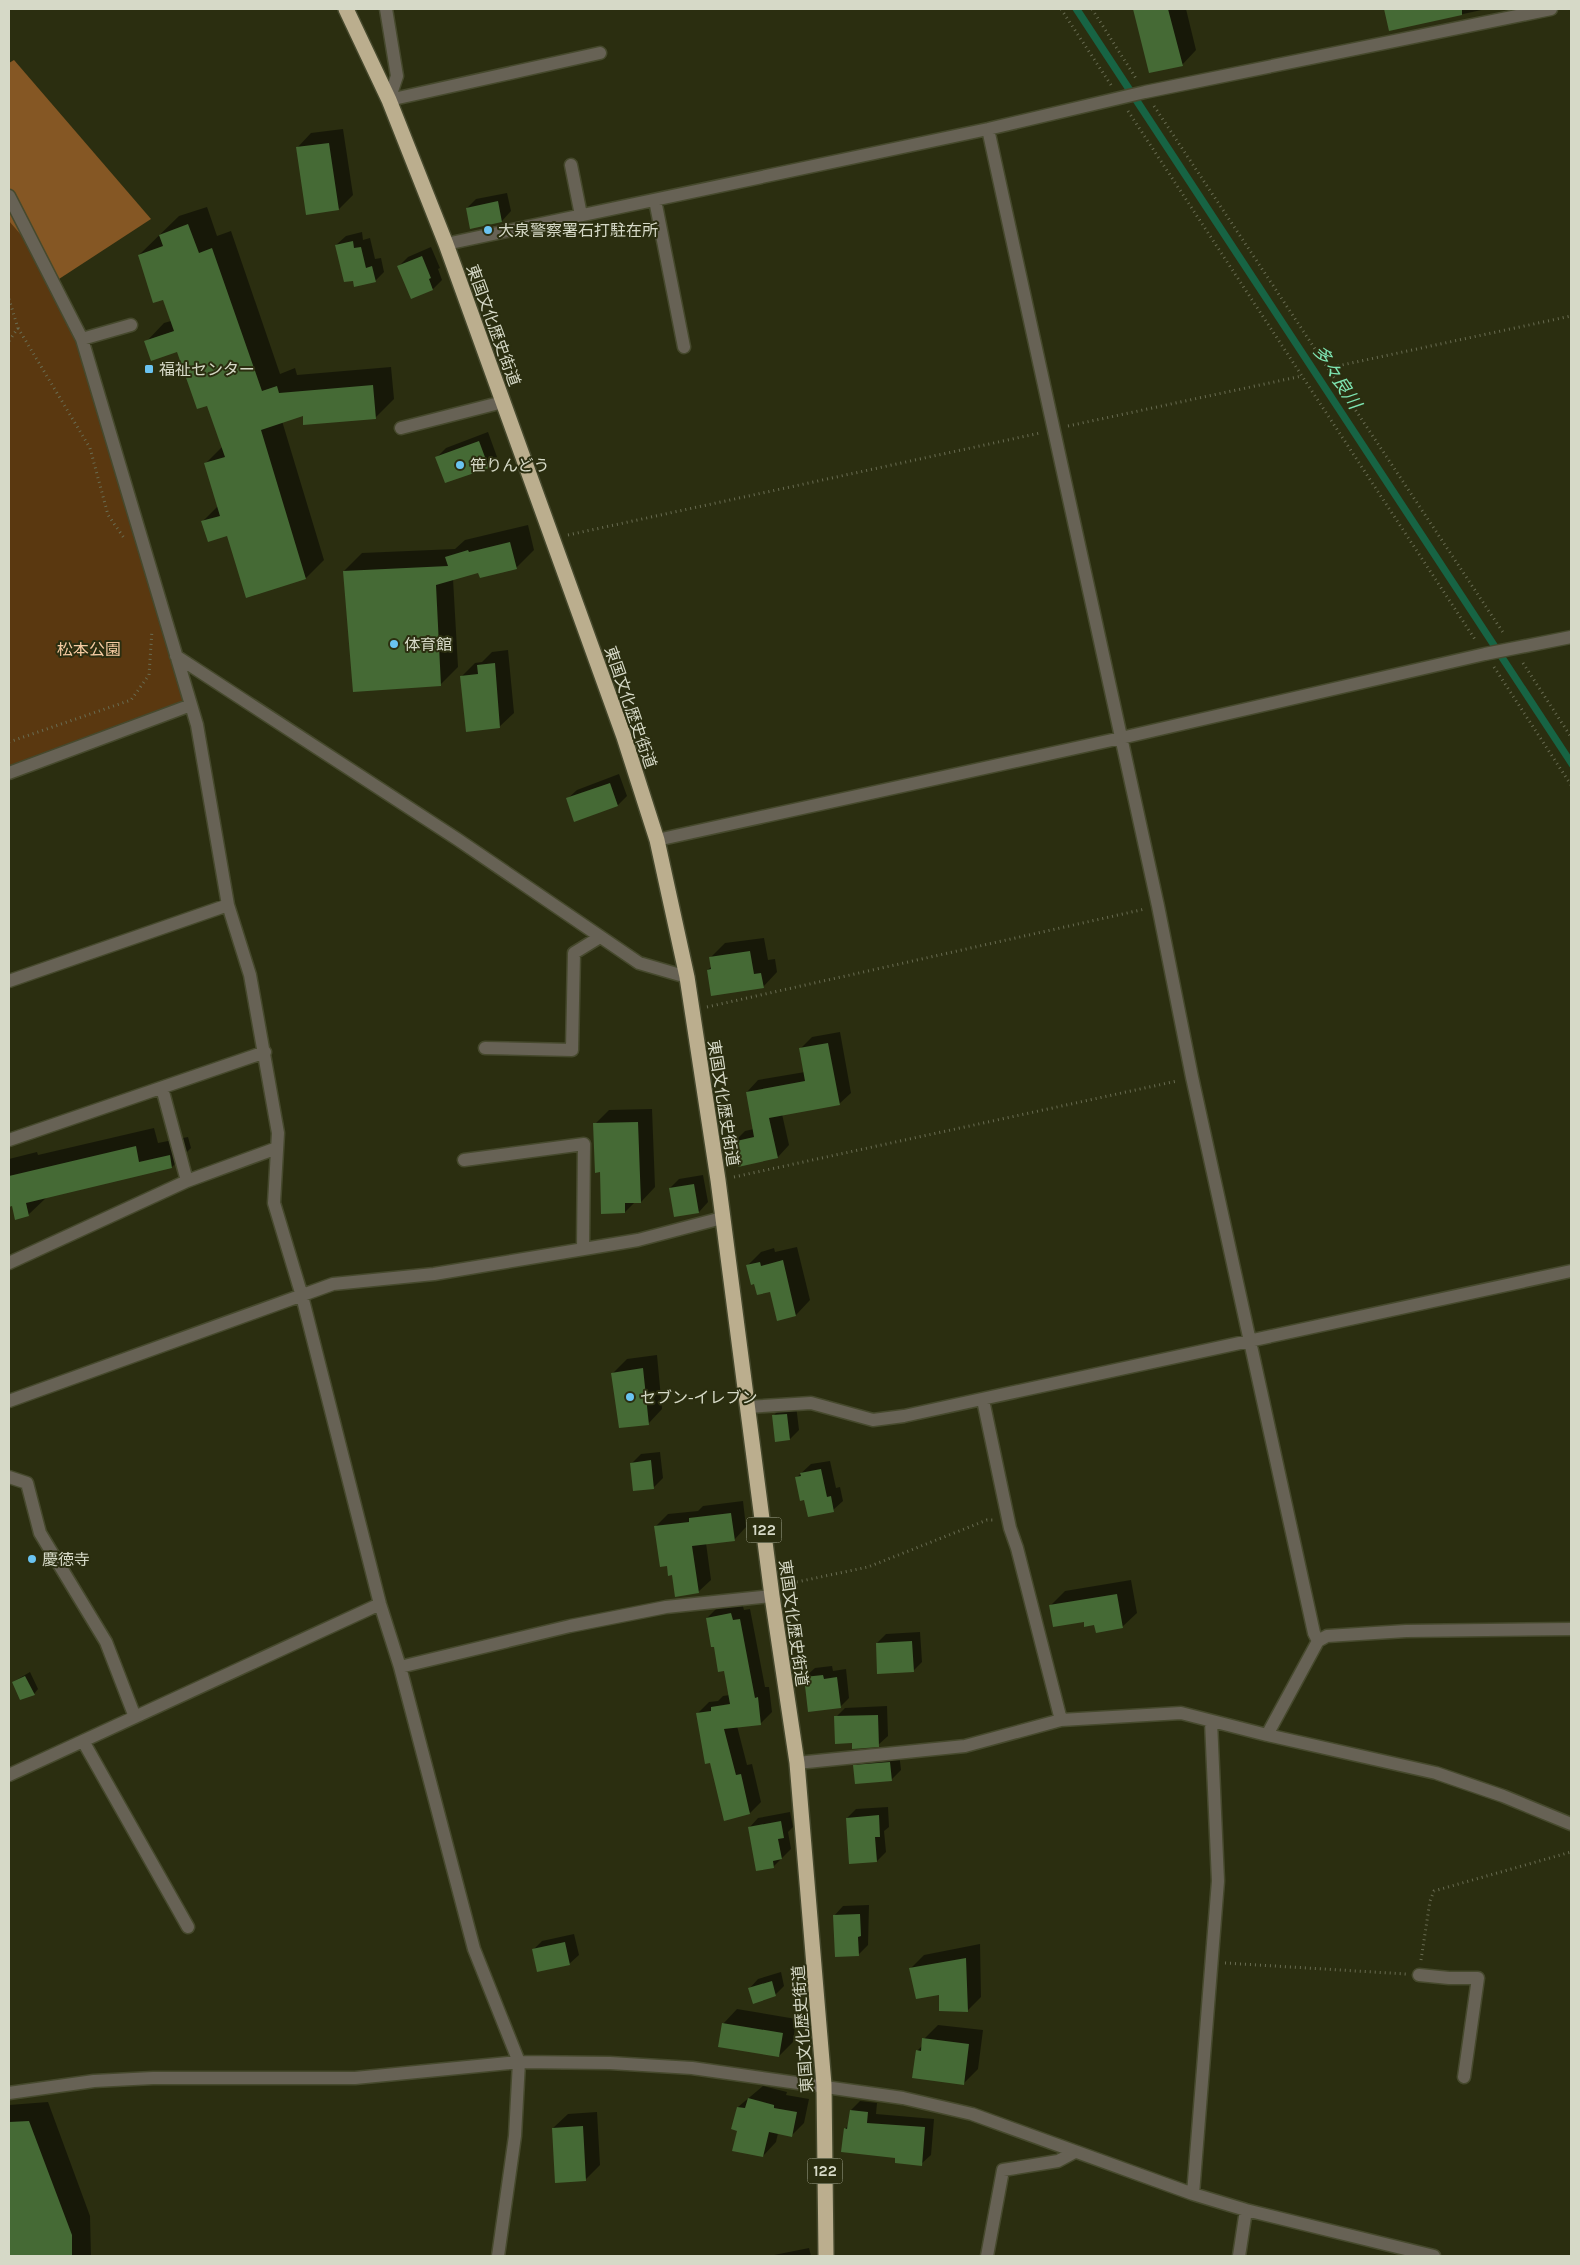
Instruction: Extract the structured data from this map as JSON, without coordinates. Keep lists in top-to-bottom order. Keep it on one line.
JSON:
{"streets":{"highway":["東国文化歴史街道","122"]},"water":["多々良川"],"parks":["松本公園"],"places":{"other":["大泉警察署石打駐在所","笹りんどう","体育館","セブン-イレブン","慶徳寺"],"transit":["福祉センター"]}}
